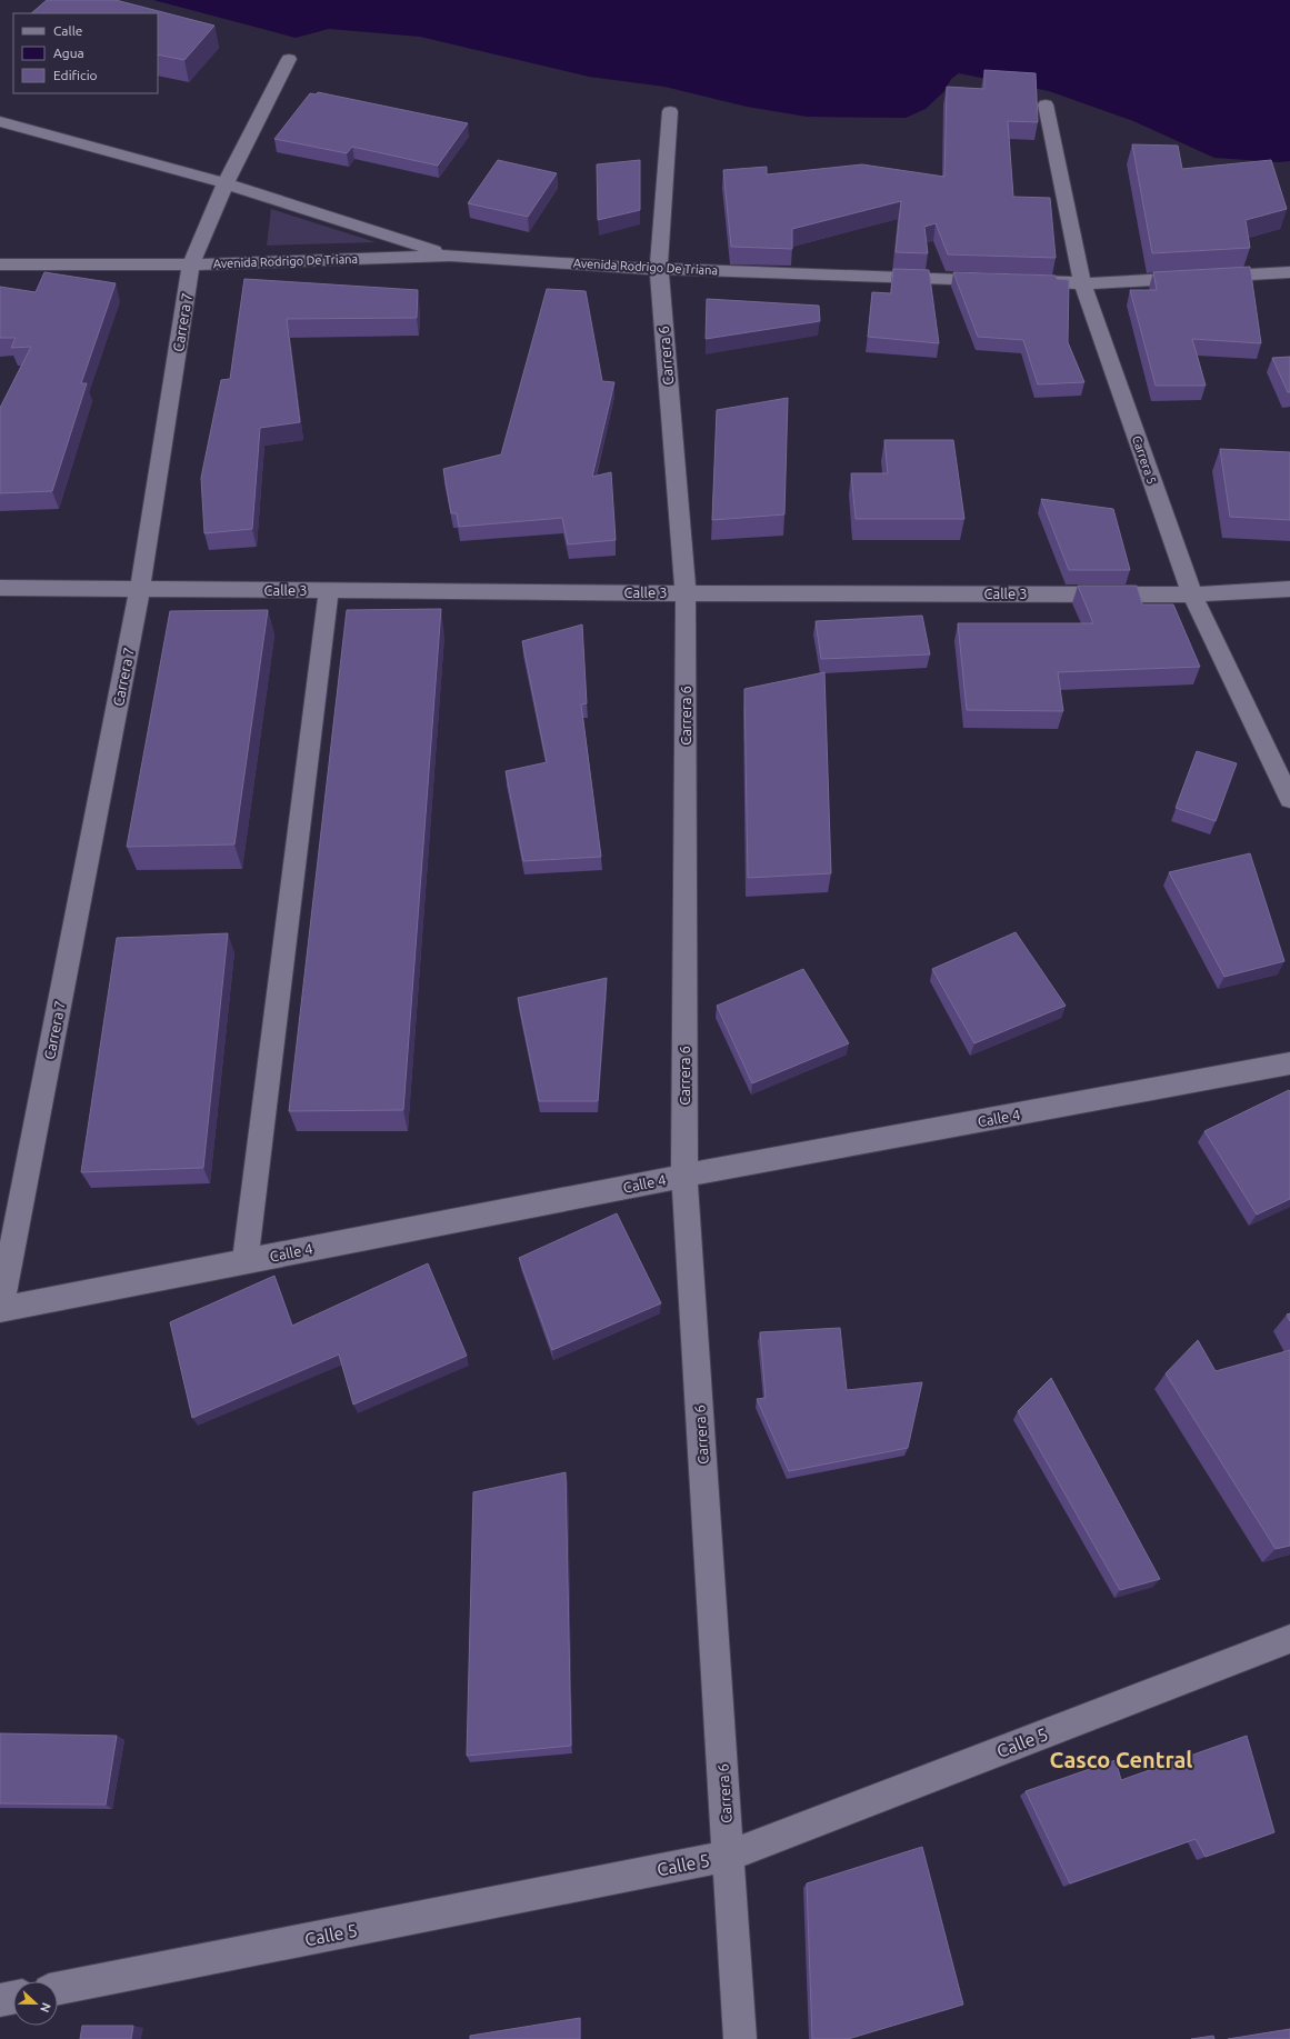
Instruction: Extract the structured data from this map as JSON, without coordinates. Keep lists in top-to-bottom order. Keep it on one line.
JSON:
{"streets":{"street":["Avenida Rodrigo De Triana","Carrera 7","Carrera 6","Carrera 5","Calle 3","Calle 4","Calle 5"]},"crossings":[["Avenida Rodrigo De Triana","Carrera 7"],["Avenida Rodrigo De Triana","Carrera 6"],["Avenida Rodrigo De Triana","Carrera 5"],["Carrera 7","Calle 3"],["Carrera 7","Calle 4"],["Carrera 6","Calle 3"],["Carrera 6","Calle 4"],["Carrera 6","Calle 5"],["Carrera 5","Calle 3"]],"districts":["Casco Central"],"legend":["Calle","Agua","Edificio"],"north":"right"}
